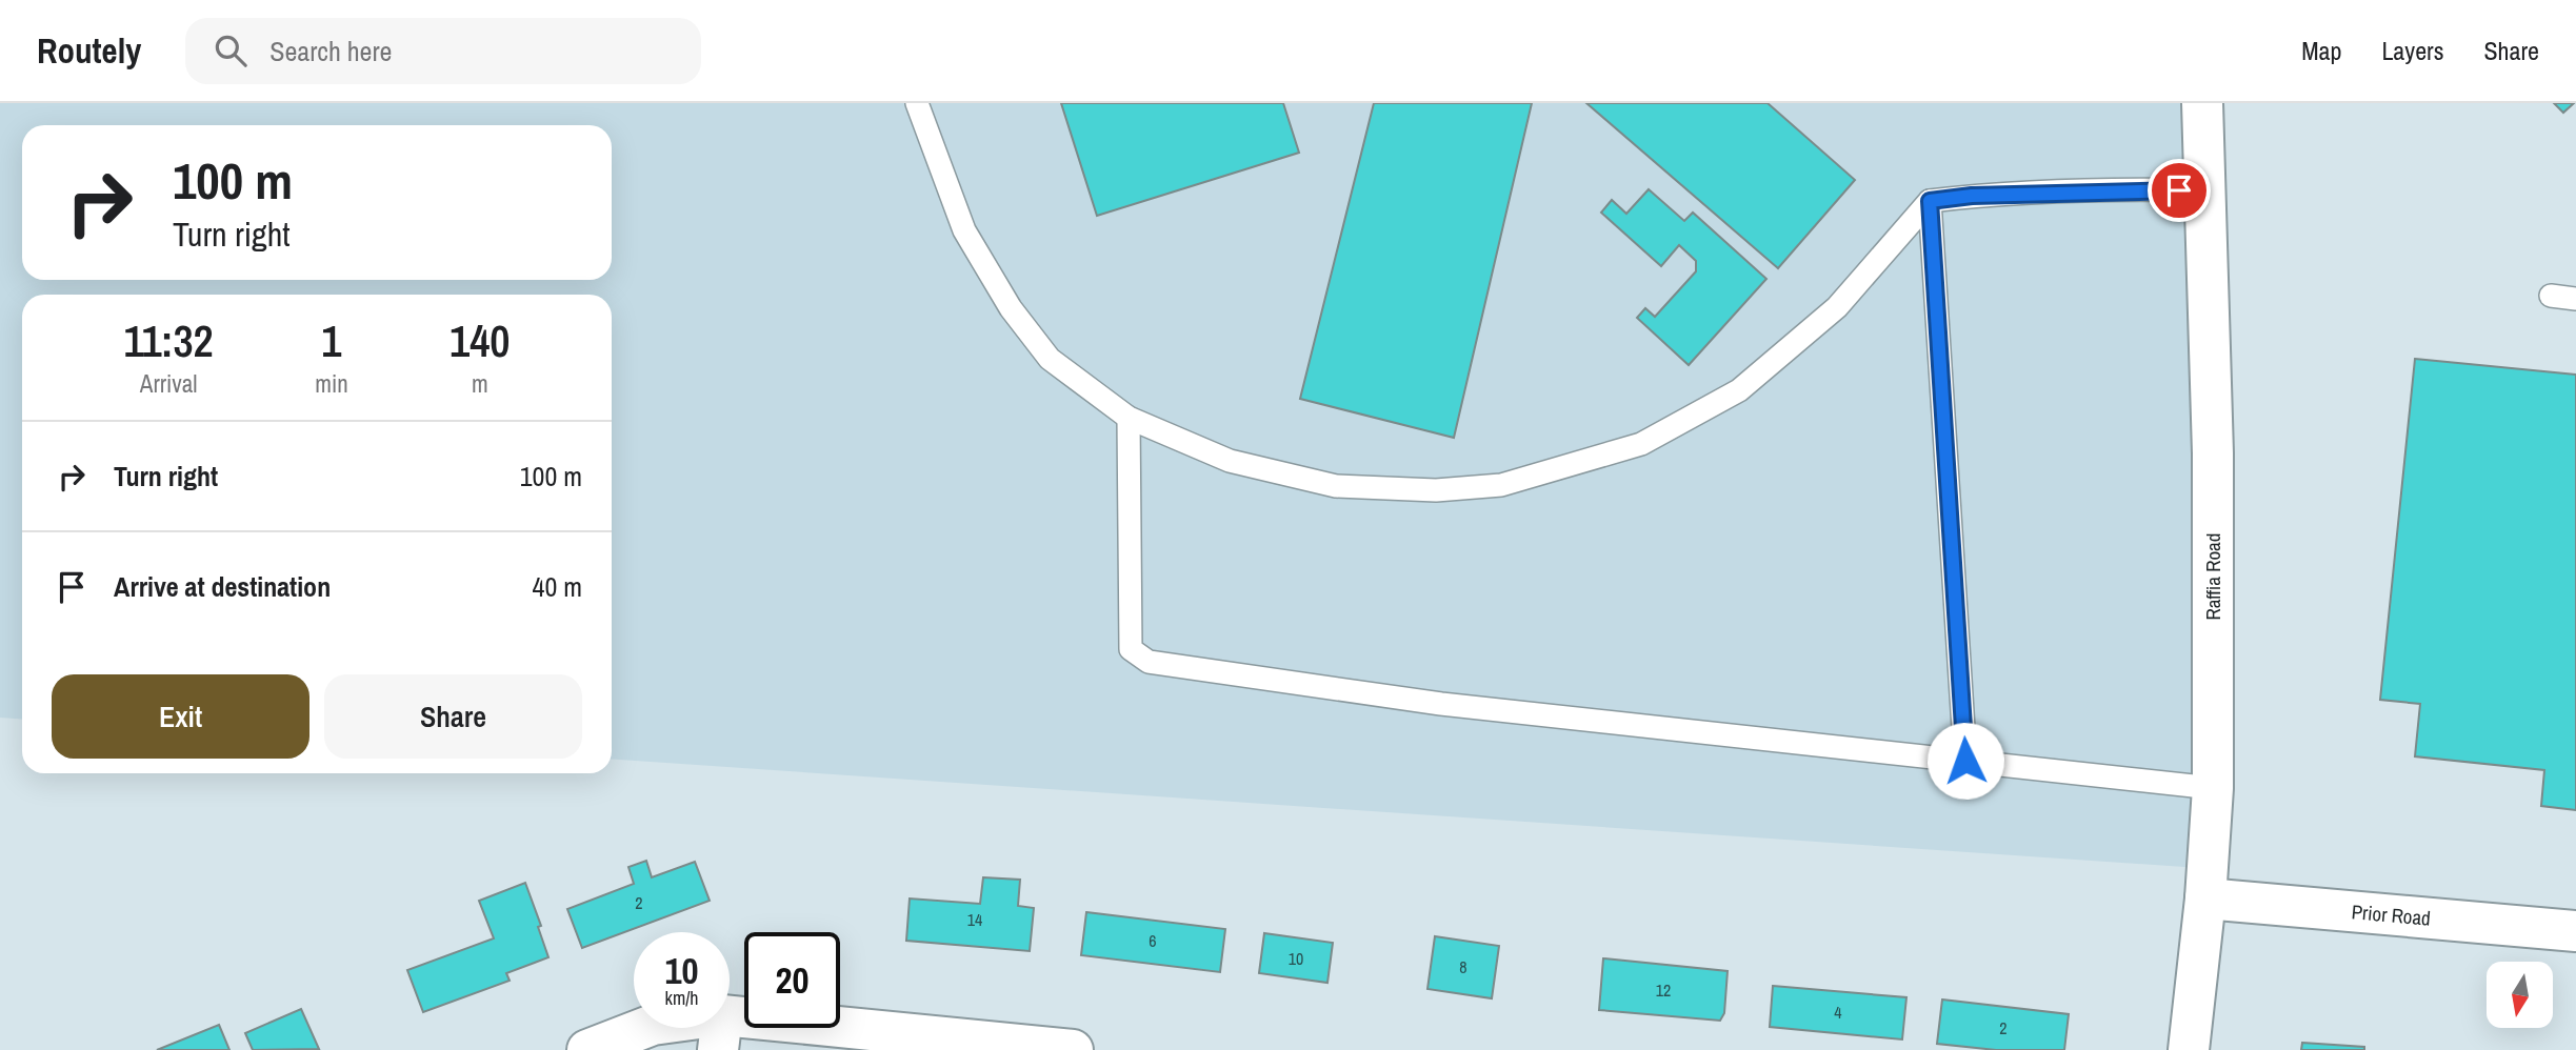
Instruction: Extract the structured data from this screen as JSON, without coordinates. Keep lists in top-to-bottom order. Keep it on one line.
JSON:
{"streets":{"main road":["Raffia Road","Prior Road"]},"crossings":[["Raffia Road","Prior Road"]],"house_numbers":["2","14","6","10","8","12","4","2"],"north":"bottom","page":{"header":"Routely","search":"Search here","nav":["Map","Layers","Share"],"turn":["100 m","Turn right"],"eta":["11:32","Arrival","1","min","140","m"],"list":[{"name":"Turn right","value":"100 m"},{"name":"Arrive at destination","value":"40 m"}],"buttons":["Exit","Share"],"speed":"10 km/h","limit":"20"}}
